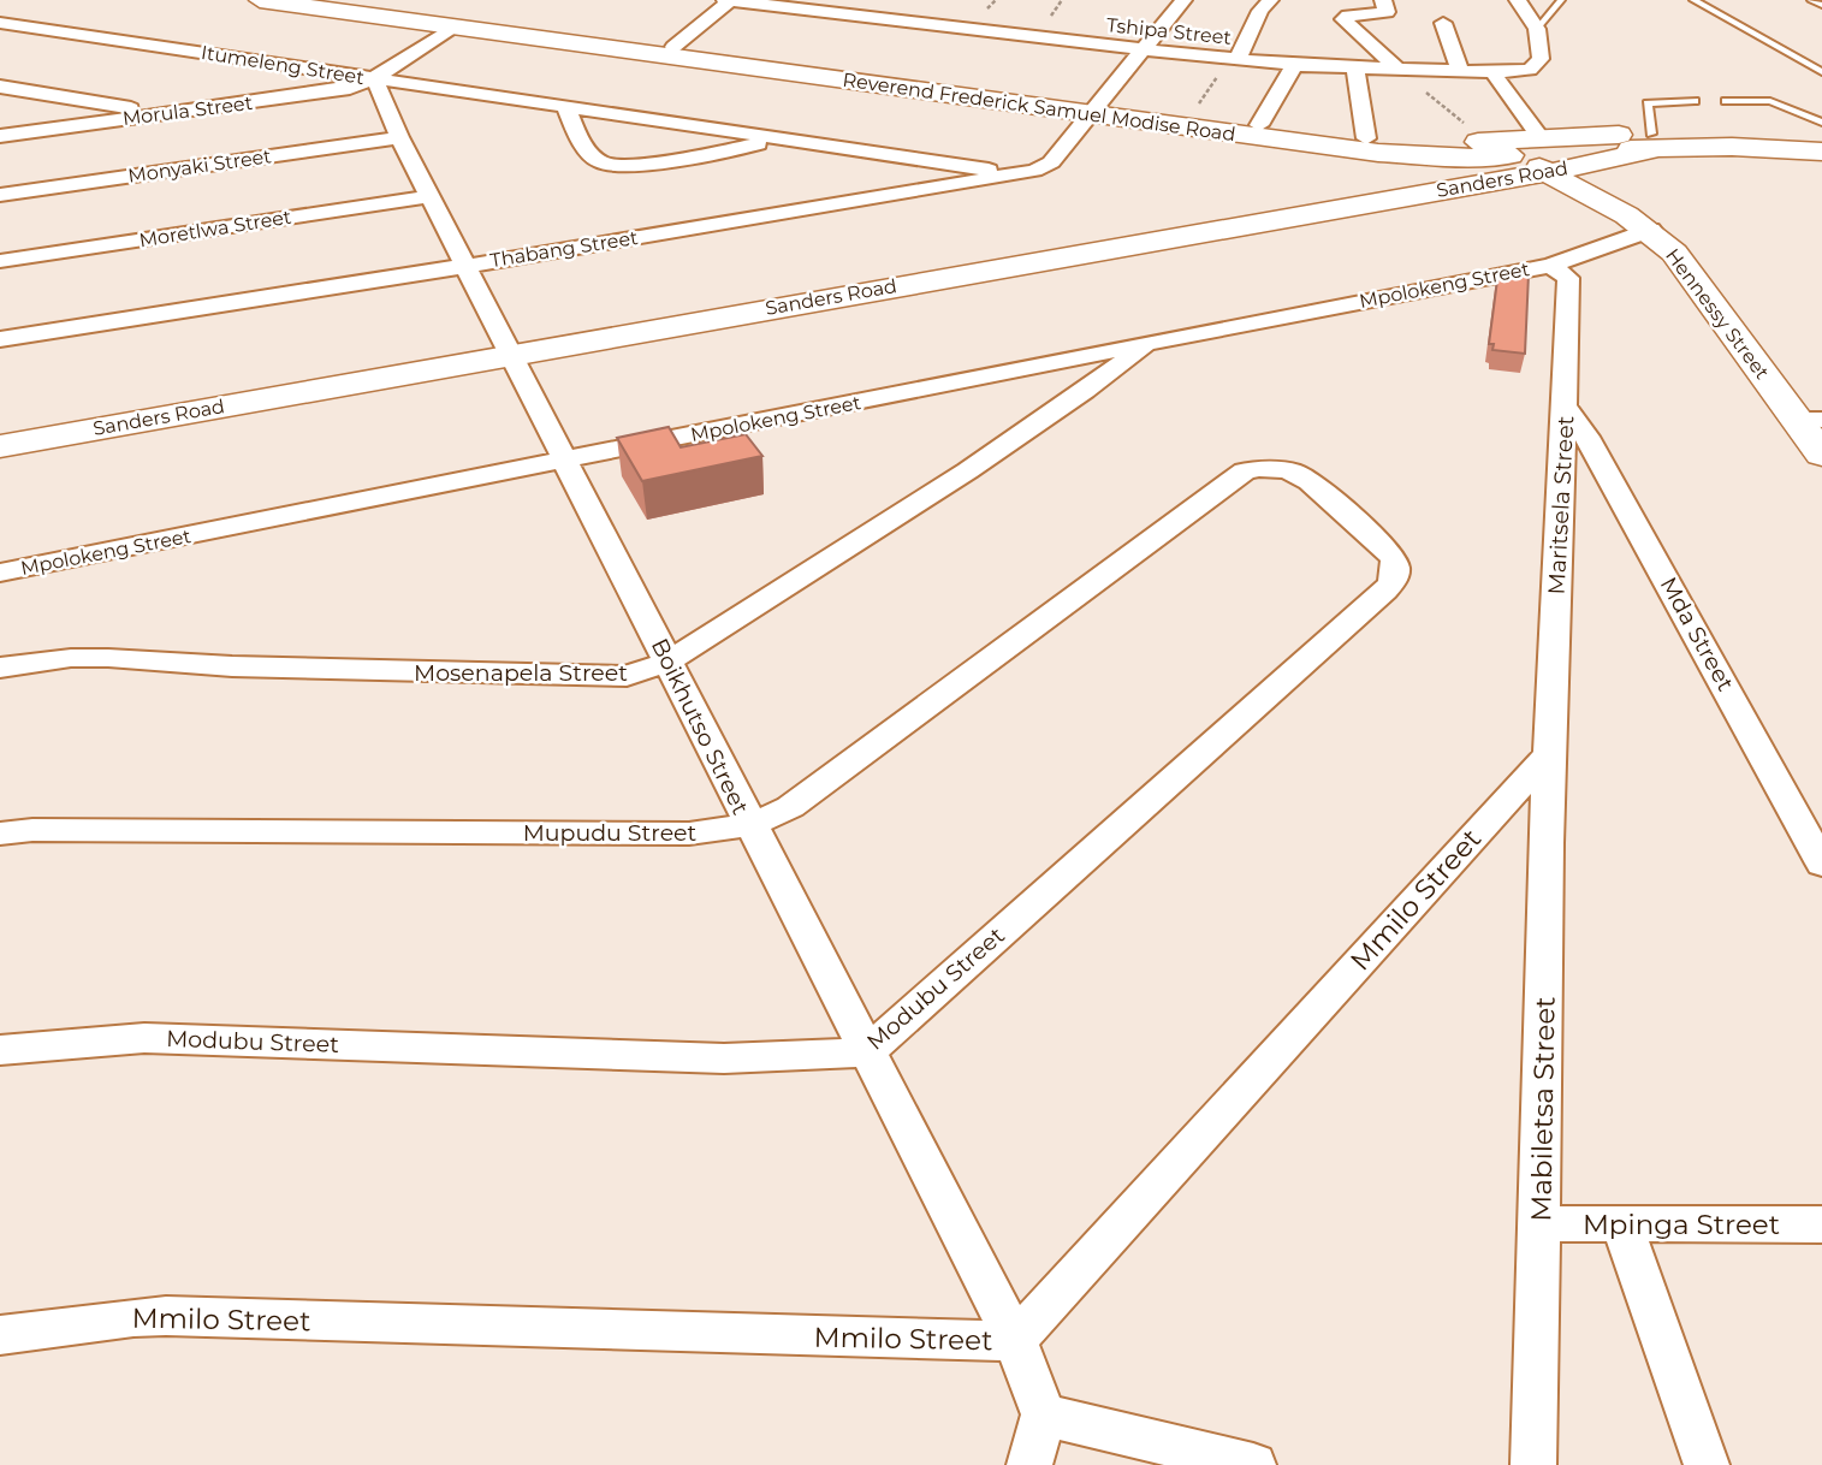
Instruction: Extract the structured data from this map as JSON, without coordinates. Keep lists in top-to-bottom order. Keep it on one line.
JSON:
{"streets":{"main road":["Reverend Frederick Samuel Modise Road","Sanders Road","Hennessy Street"],"street":["Tshipa Street","Itumeleng Street","Morula Street","Monyaki Street","Moretlwa Street","Thabang Street","Mpolokeng Street","Maritsela Street","Mda Street","Mosenapela Street","Boikhutso Street","Mupudu Street","Mmilo Street","Modubu Street","Mabiletsa Street","Mpinga Street"]},"crossings":[["Tshipa Street","Thabang Street"],["Itumeleng Street","Morula Street"],["Itumeleng Street","Thabang Street"],["Itumeleng Street","Boikhutso Street"],["Reverend Frederick Samuel Modise Road","Sanders Road"],["Reverend Frederick Samuel Modise Road","Thabang Street"],["Reverend Frederick Samuel Modise Road","Hennessy Street"],["Morula Street","Boikhutso Street"],["Monyaki Street","Boikhutso Street"],["Sanders Road","Hennessy Street"],["Sanders Road","Boikhutso Street"],["Moretlwa Street","Boikhutso Street"],["Thabang Street","Boikhutso Street"],["Mpolokeng Street","Maritsela Street"],["Mpolokeng Street","Mosenapela Street"],["Mpolokeng Street","Boikhutso Street"],["Maritsela Street","Mda Street"],["Maritsela Street","Mmilo Street"],["Maritsela Street","Mabiletsa Street"],["Mosenapela Street","Boikhutso Street"],["Boikhutso Street","Mupudu Street"],["Boikhutso Street","Mmilo Street"],["Boikhutso Street","Modubu Street"],["Mupudu Street","Modubu Street"],["Mmilo Street","Mabiletsa Street"],["Mabiletsa Street","Mpinga Street"]]}
